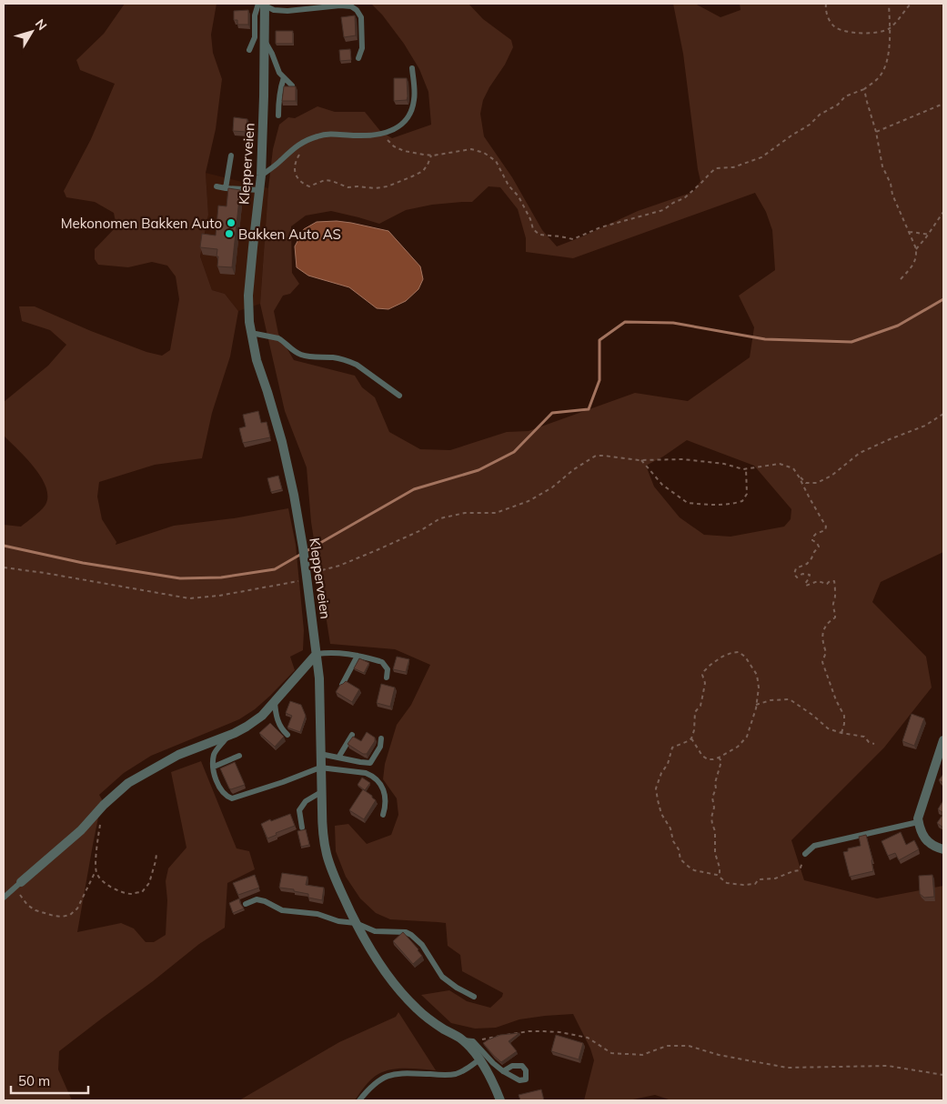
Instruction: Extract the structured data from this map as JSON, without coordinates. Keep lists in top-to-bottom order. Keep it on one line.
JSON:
{"streets":{"street":["Klepperveien"]},"places":["Mekonomen Bakken Auto","Bakken Auto AS"],"scale_bar":"50 m","north":"top right"}
